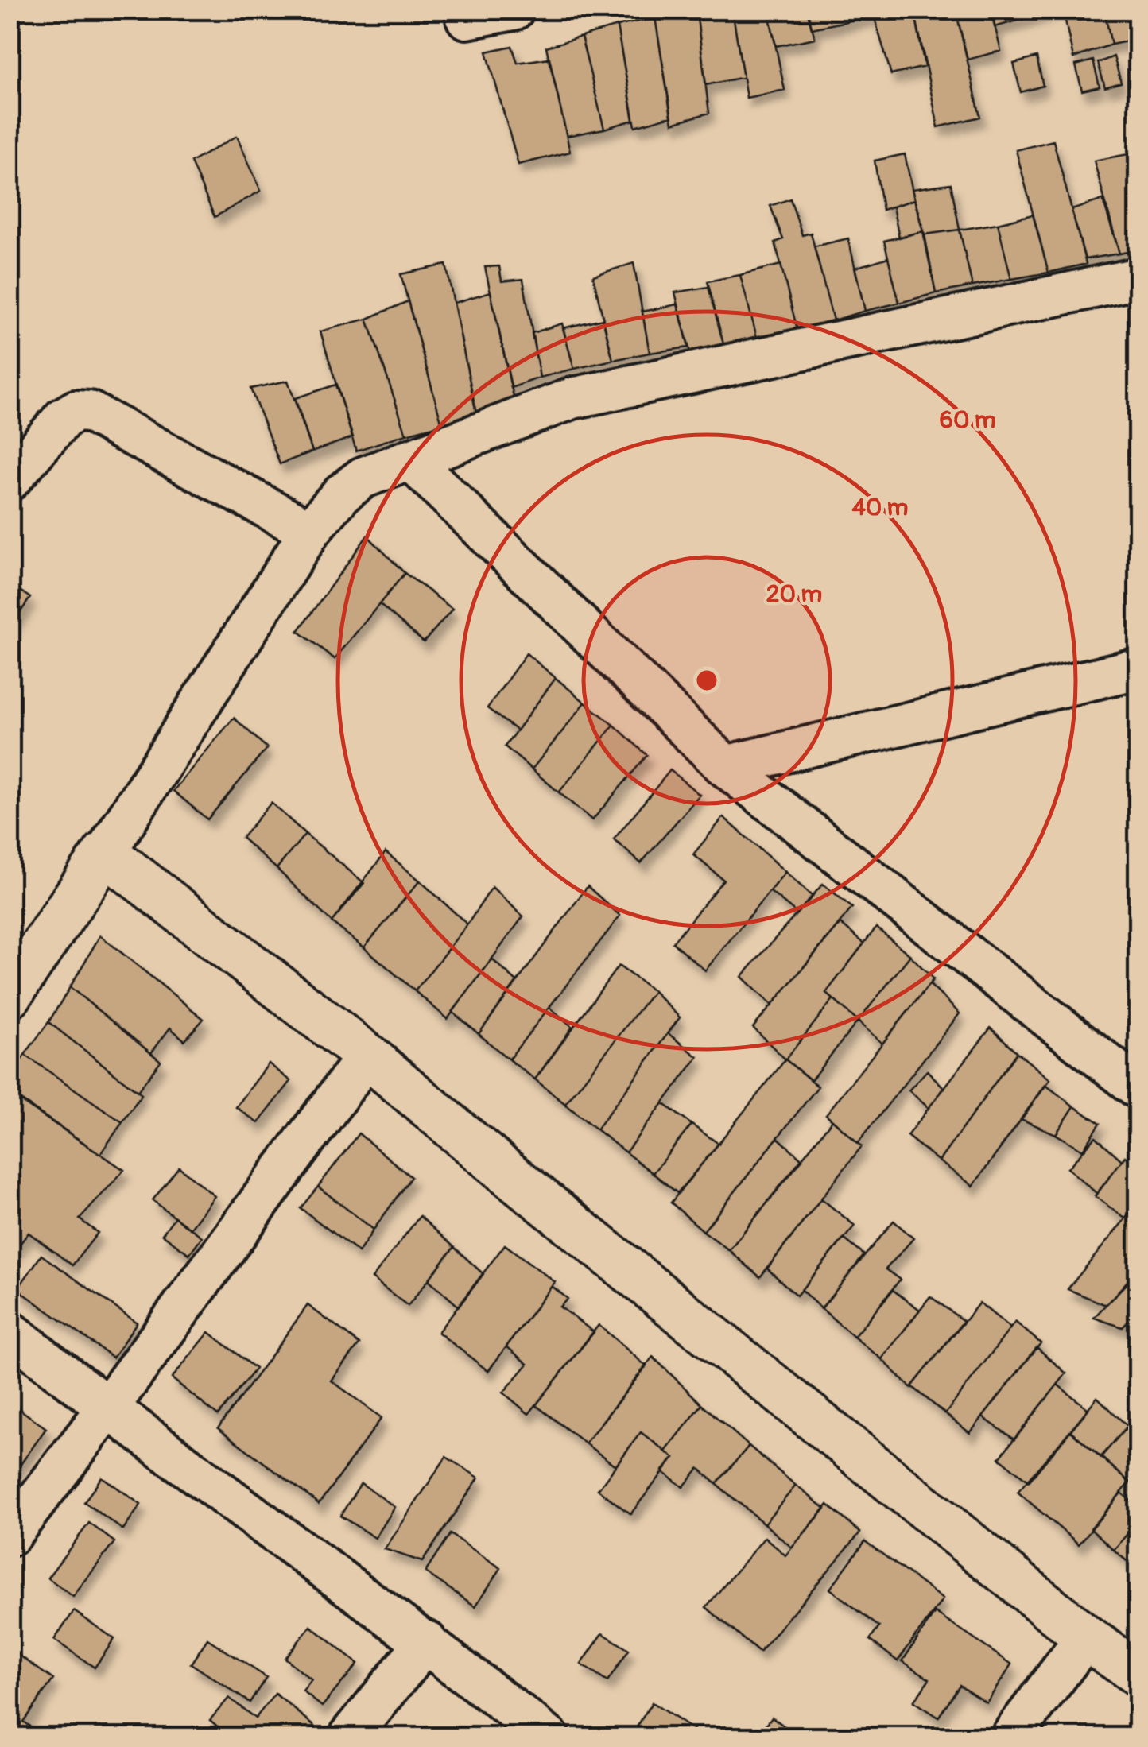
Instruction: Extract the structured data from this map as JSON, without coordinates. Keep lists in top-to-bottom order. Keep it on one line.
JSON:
{"rings":["60 m","40 m","20 m"]}
